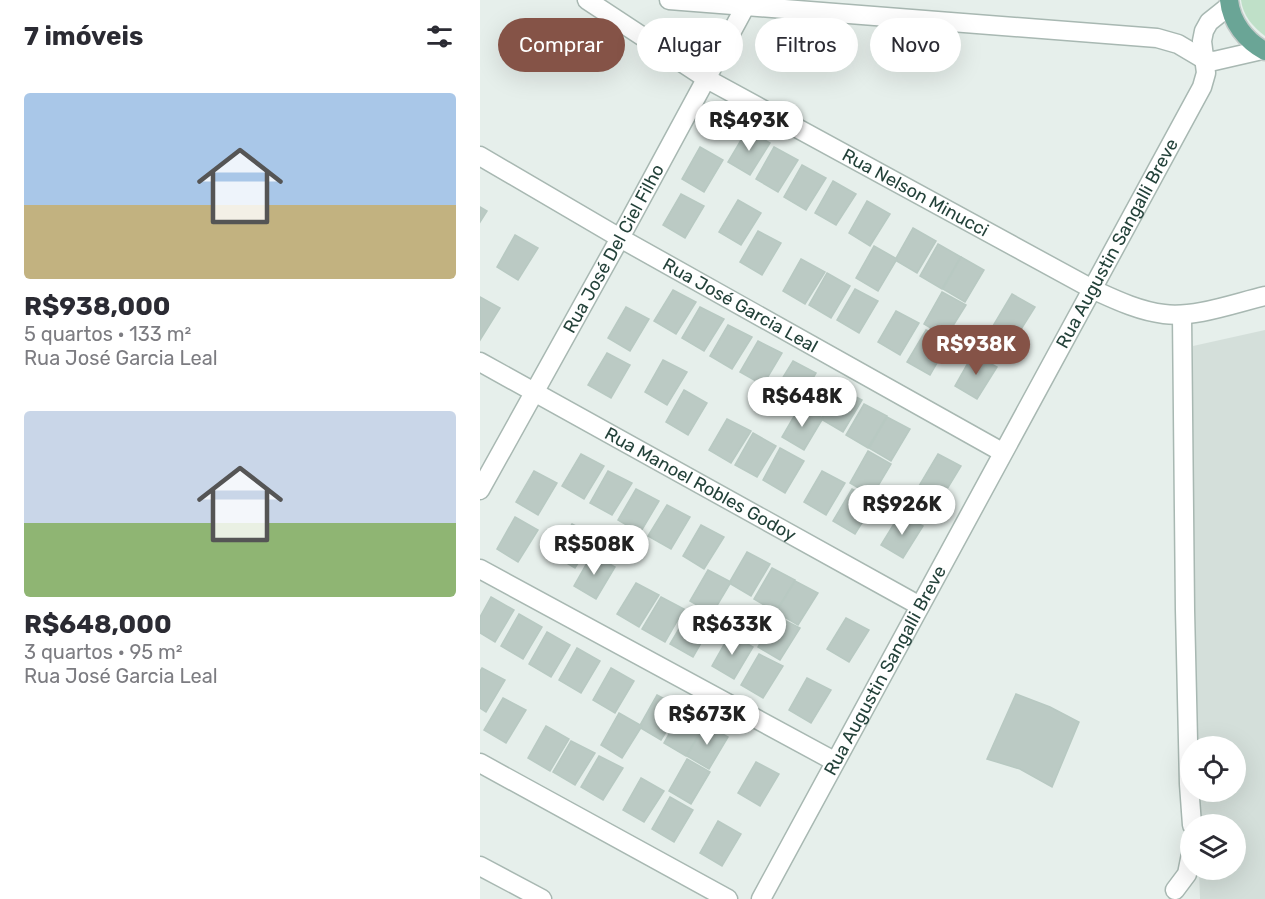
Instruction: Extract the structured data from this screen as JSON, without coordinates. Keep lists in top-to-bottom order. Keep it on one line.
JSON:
{"streets":{"street":["Rua Nelson Minucci","Rua Augustin Sangalli Breve","Rua José Del Ciel Filho","Rua José Garcia Leal","Rua Manoel Robles Godoy"]},"crossings":[["Rua Nelson Minucci","Rua Augustin Sangalli Breve"],["Rua Nelson Minucci","Rua José Del Ciel Filho"],["Rua Augustin Sangalli Breve","Rua José Garcia Leal"],["Rua Augustin Sangalli Breve","Rua Manoel Robles Godoy"],["Rua José Del Ciel Filho","Rua José Garcia Leal"],["Rua José Del Ciel Filho","Rua Manoel Robles Godoy"]],"page":{"heading":"7 imóveis","chip":["Comprar","Alugar","Filtros","Novo"],"list":[{"name":"R$938,000","note":"5 quartos · 133 m² · Rua José Garcia Leal"},{"name":"R$648,000","note":"3 quartos · 95 m² · Rua José Garcia Leal"}],"price":["R$493K","R$938K","R$648K","R$926K","R$508K","R$633K","R$673K"]}}
